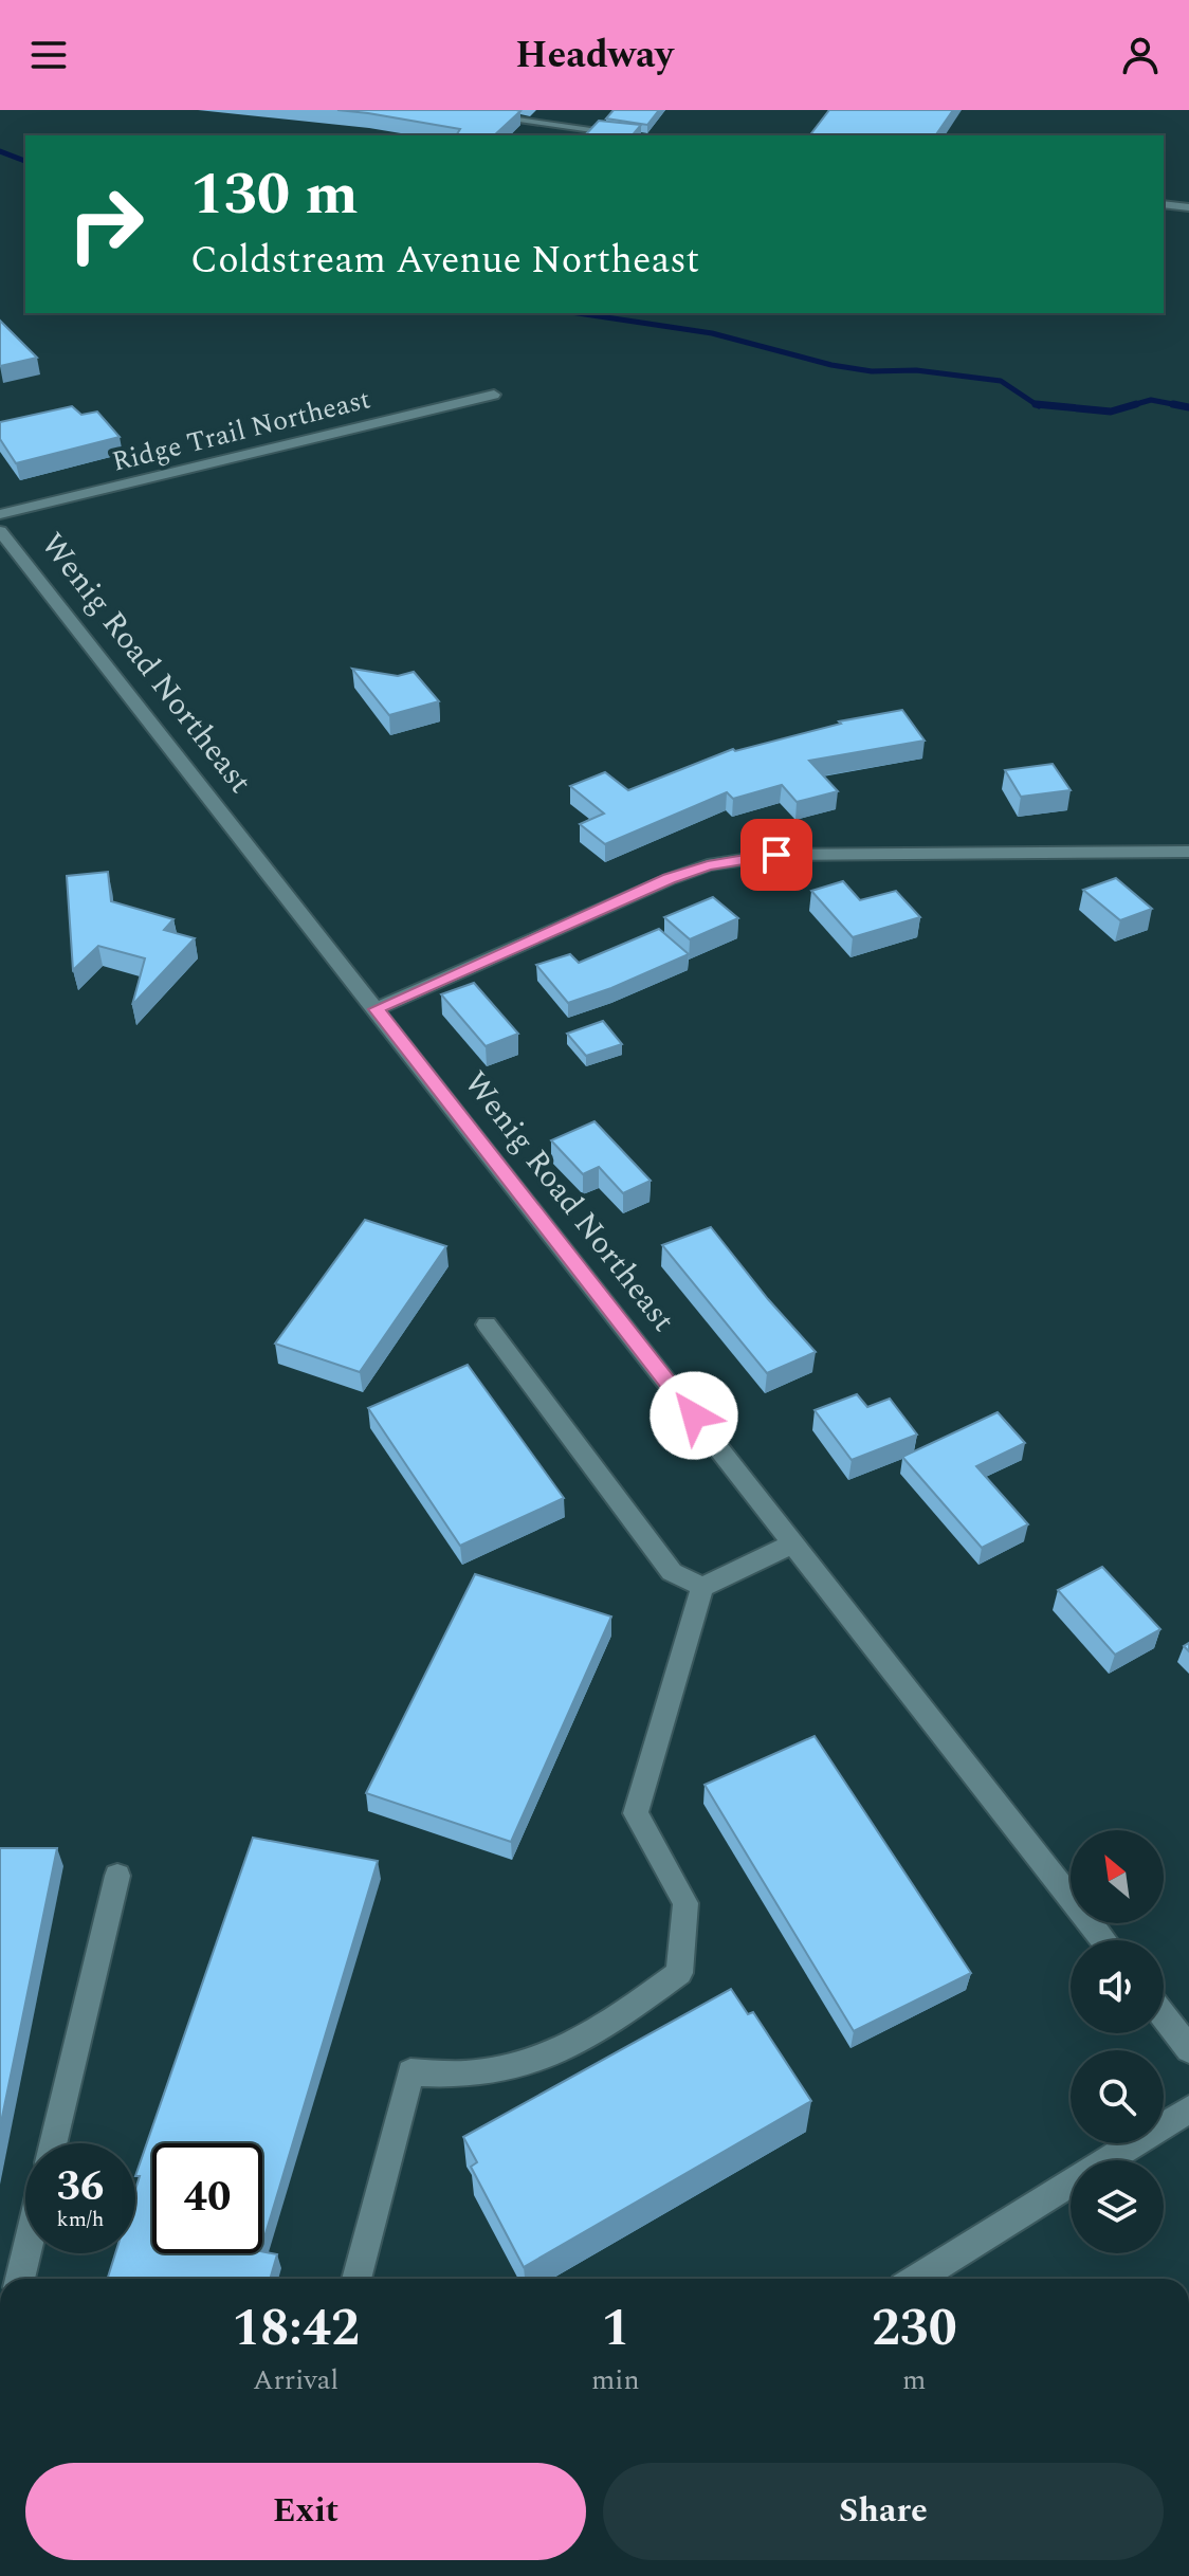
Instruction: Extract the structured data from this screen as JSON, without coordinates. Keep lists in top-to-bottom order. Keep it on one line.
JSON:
{"streets":{"street":["Ridge Trail Northeast","Wenig Road Northeast"]},"north":"top left","page":{"header":"Headway","turn":["130 m","Coldstream Avenue Northeast"],"speed":"36 km/h","limit":"40","eta":["18:42","Arrival","1","min","230","m"],"buttons":["Exit","Share"]}}
